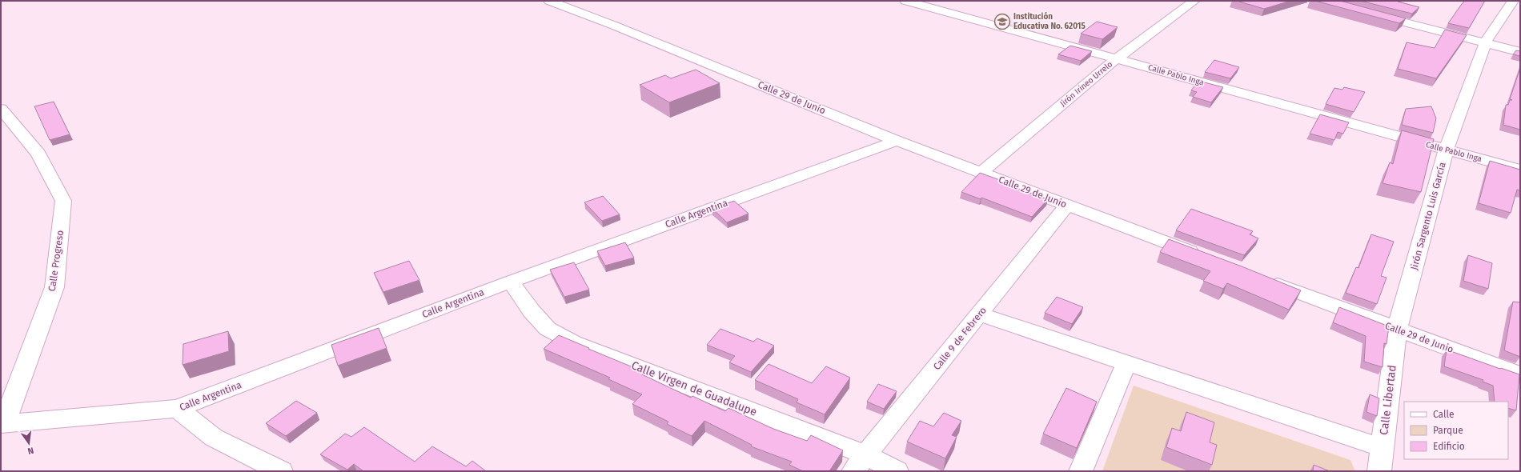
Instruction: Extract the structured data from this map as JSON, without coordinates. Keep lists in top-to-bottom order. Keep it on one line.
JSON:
{"streets":{"street":["Calle Pablo Inga","Jirón Irineo Urrelo","Calle 29 de Junio","Calle Argentina","Jirón Sargento Luis García","Calle Progreso","Calle 9 de Febrero","Calle Virgen de Guadalupe","Calle Libertad"]},"crossings":[["Calle Pablo Inga","Jirón Irineo Urrelo"],["Calle Pablo Inga","Jirón Sargento Luis García"],["Jirón Irineo Urrelo","Calle 29 de Junio"],["Calle 29 de Junio","Calle Argentina"],["Calle 29 de Junio","Jirón Sargento Luis García"],["Calle 29 de Junio","Calle 9 de Febrero"],["Calle 29 de Junio","Calle Libertad"],["Calle Argentina","Calle Progreso"],["Calle Argentina","Calle Virgen de Guadalupe"],["Jirón Sargento Luis García","Calle Libertad"],["Calle 9 de Febrero","Calle Virgen de Guadalupe"]],"places":{"school or university":["Institución Educativa No. 62015"]},"legend":["Calle","Parque","Edificio"],"north":"bottom"}
